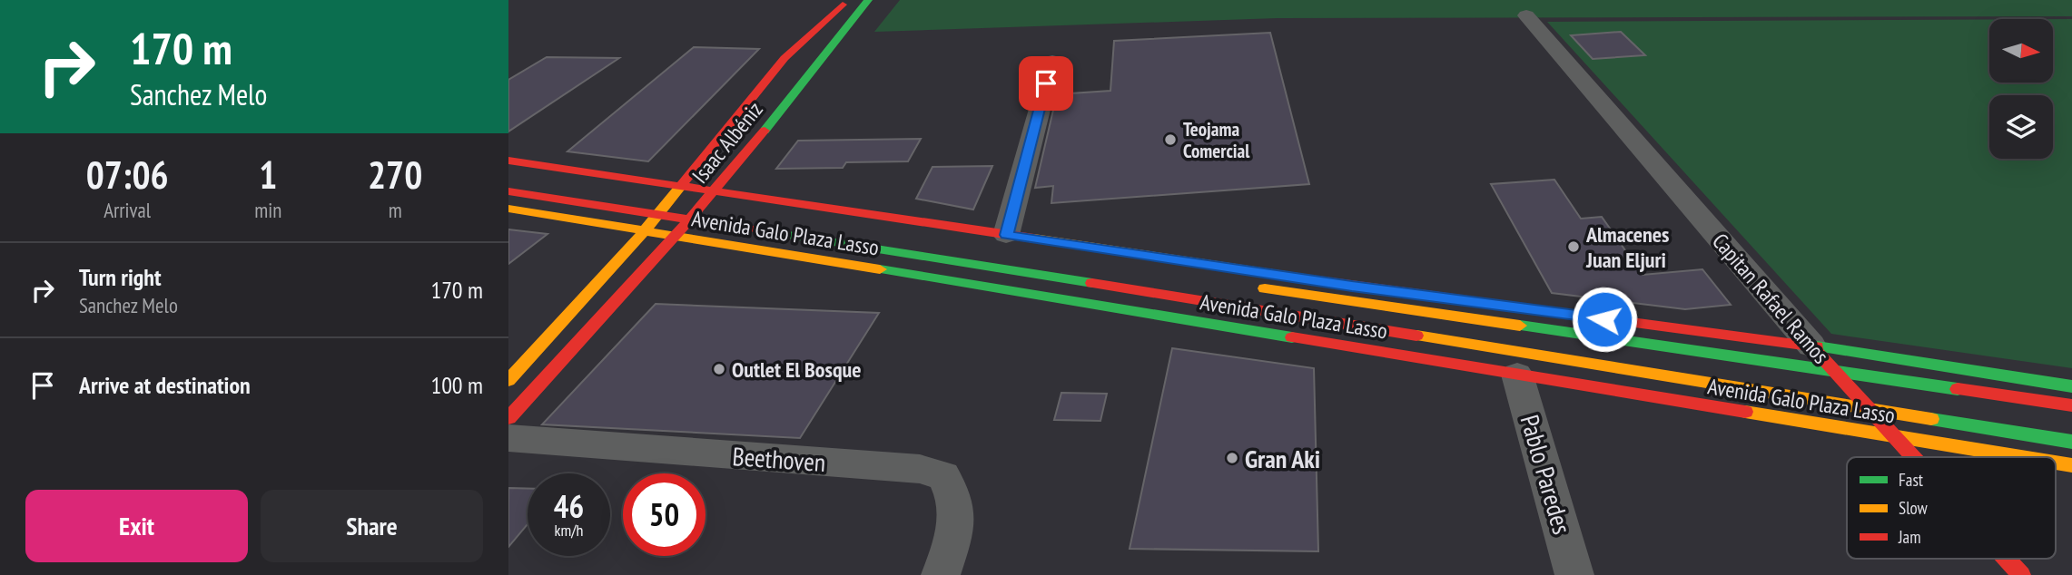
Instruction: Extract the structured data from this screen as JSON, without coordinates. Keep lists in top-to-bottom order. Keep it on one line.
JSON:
{"streets":{"main road":["Isaac Albéniz","Avenida Galo Plaza Lasso","Capitan Rafael Ramos"],"street":["Beethoven","Pablo Paredes"]},"crossings":[["Isaac Albéniz","Avenida Galo Plaza Lasso"],["Avenida Galo Plaza Lasso","Capitan Rafael Ramos"],["Avenida Galo Plaza Lasso","Pablo Paredes"]],"places":["Teojama Comercial","Almacenes Juan Eljuri","Outlet El Bosque","Gran Aki"],"legend":["Fast","Slow","Jam"],"north":"right","page":{"turn":["170 m","Sanchez Melo"],"eta":["07:06","Arrival","1","min","270","m"],"list":[{"name":"Turn right","note":"Sanchez Melo","value":"170 m"},{"name":"Arrive at destination","value":"100 m"}],"speed":"46 km/h","limit":"50","buttons":["Exit","Share"]}}
